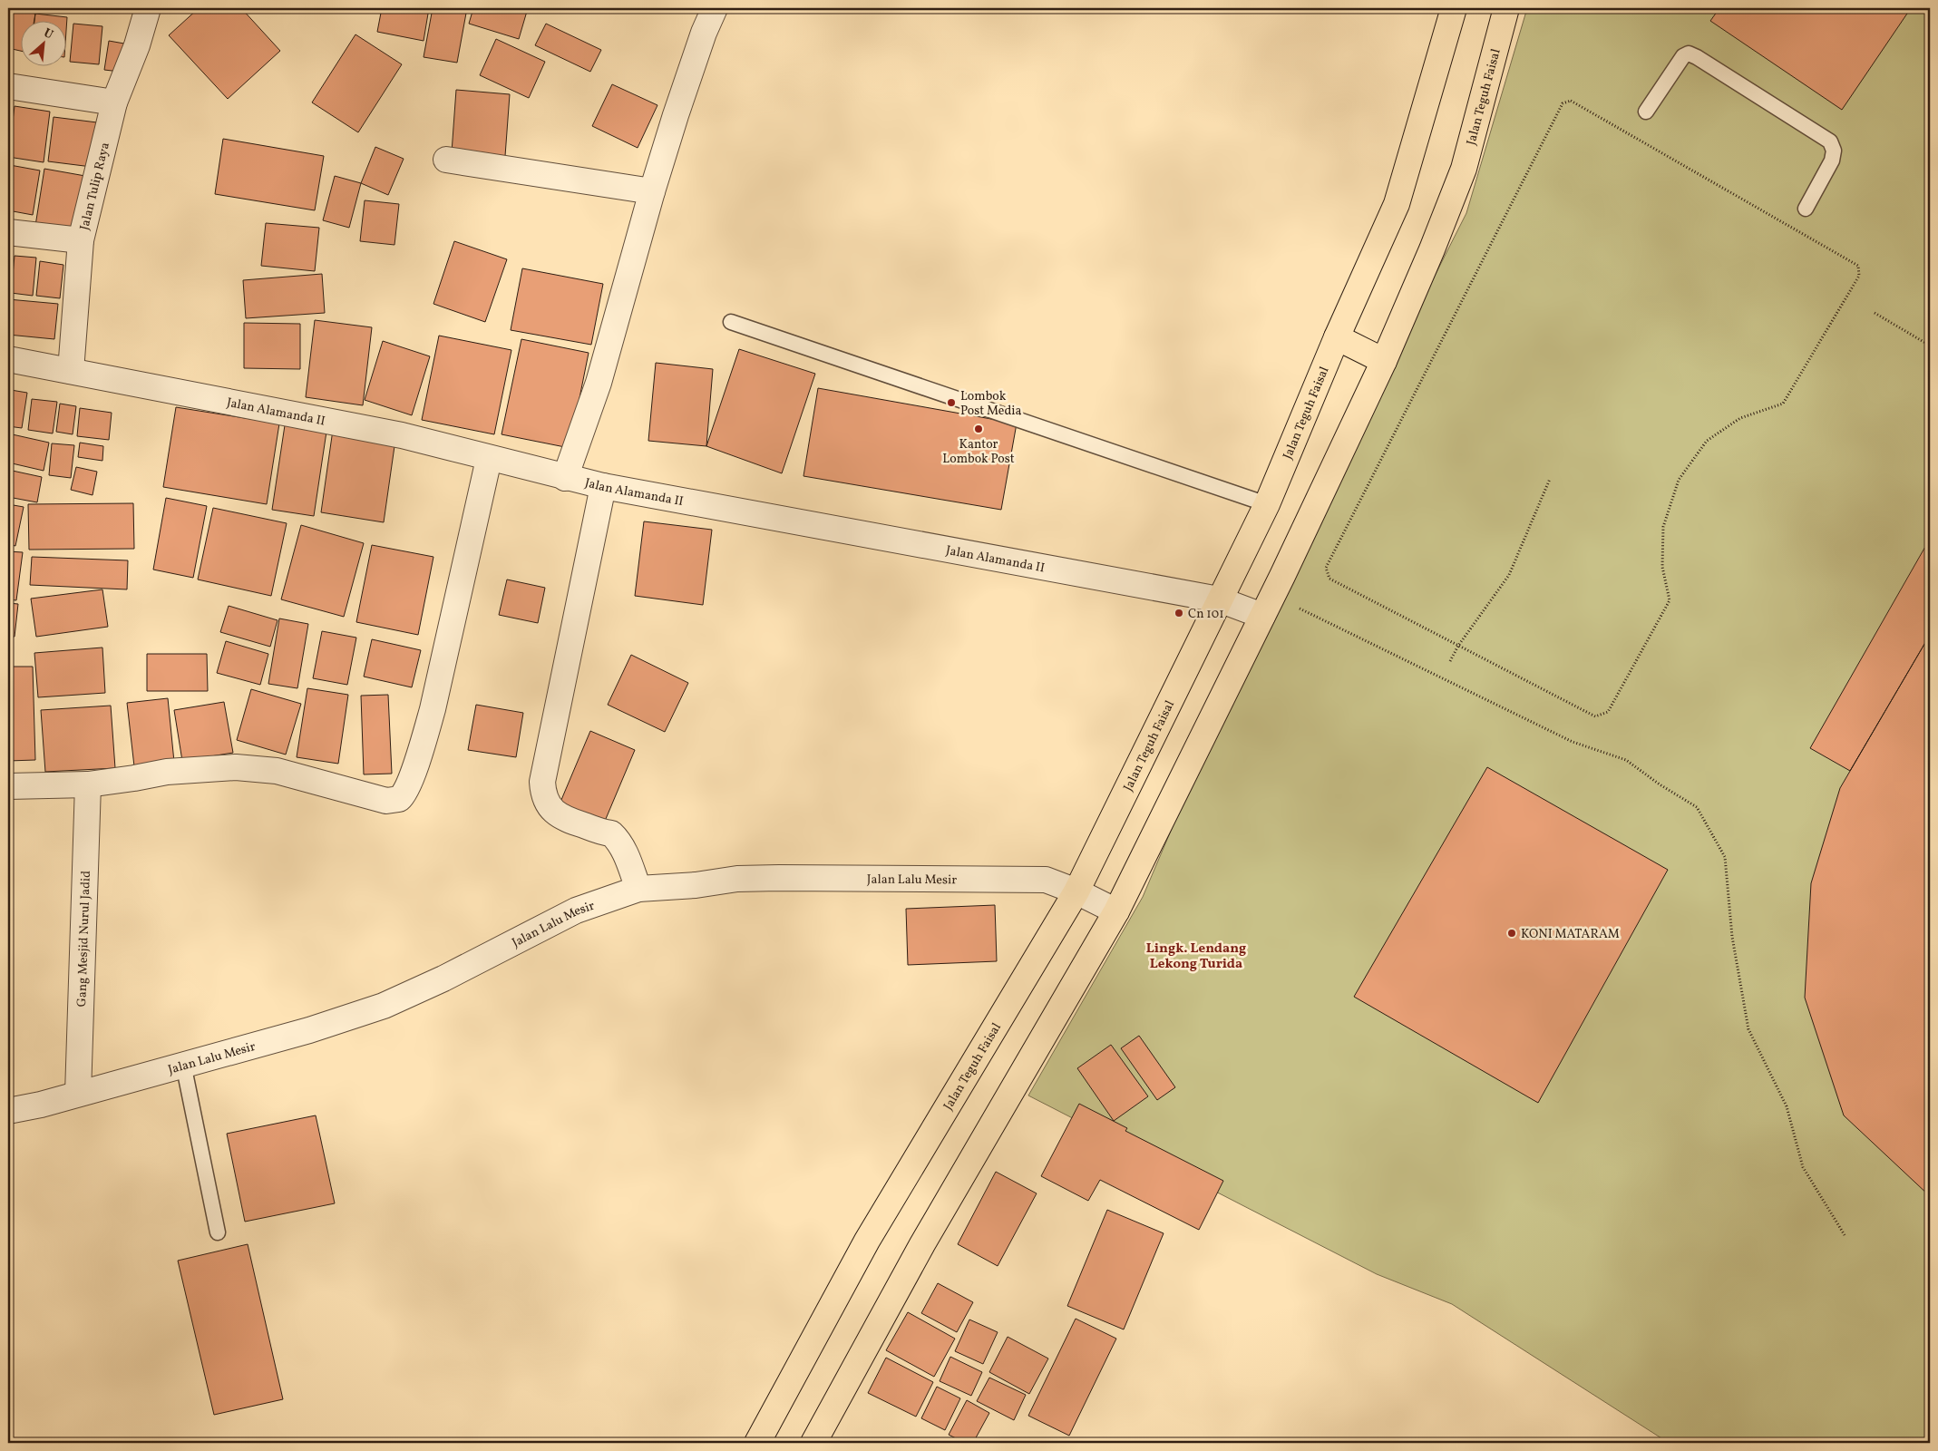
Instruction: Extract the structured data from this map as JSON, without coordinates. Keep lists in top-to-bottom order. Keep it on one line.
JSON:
{"streets":{"highway":["Jalan Teguh Faisal"],"street":["Jalan Tulip Raya","Jalan Alamanda II","Jalan Lalu Mesir","Gang Mesjid Nurul Jadid"]},"crossings":[["Jalan Teguh Faisal","Jalan Alamanda II"],["Jalan Teguh Faisal","Jalan Lalu Mesir"],["Jalan Tulip Raya","Jalan Alamanda II"],["Jalan Lalu Mesir","Gang Mesjid Nurul Jadid"]],"districts":["Lingk. Lendang Lekong Turida"],"places":["Lombok Post Media","Kantor Lombok Post","Cn 101","KONI MATARAM"],"north":"top right"}
